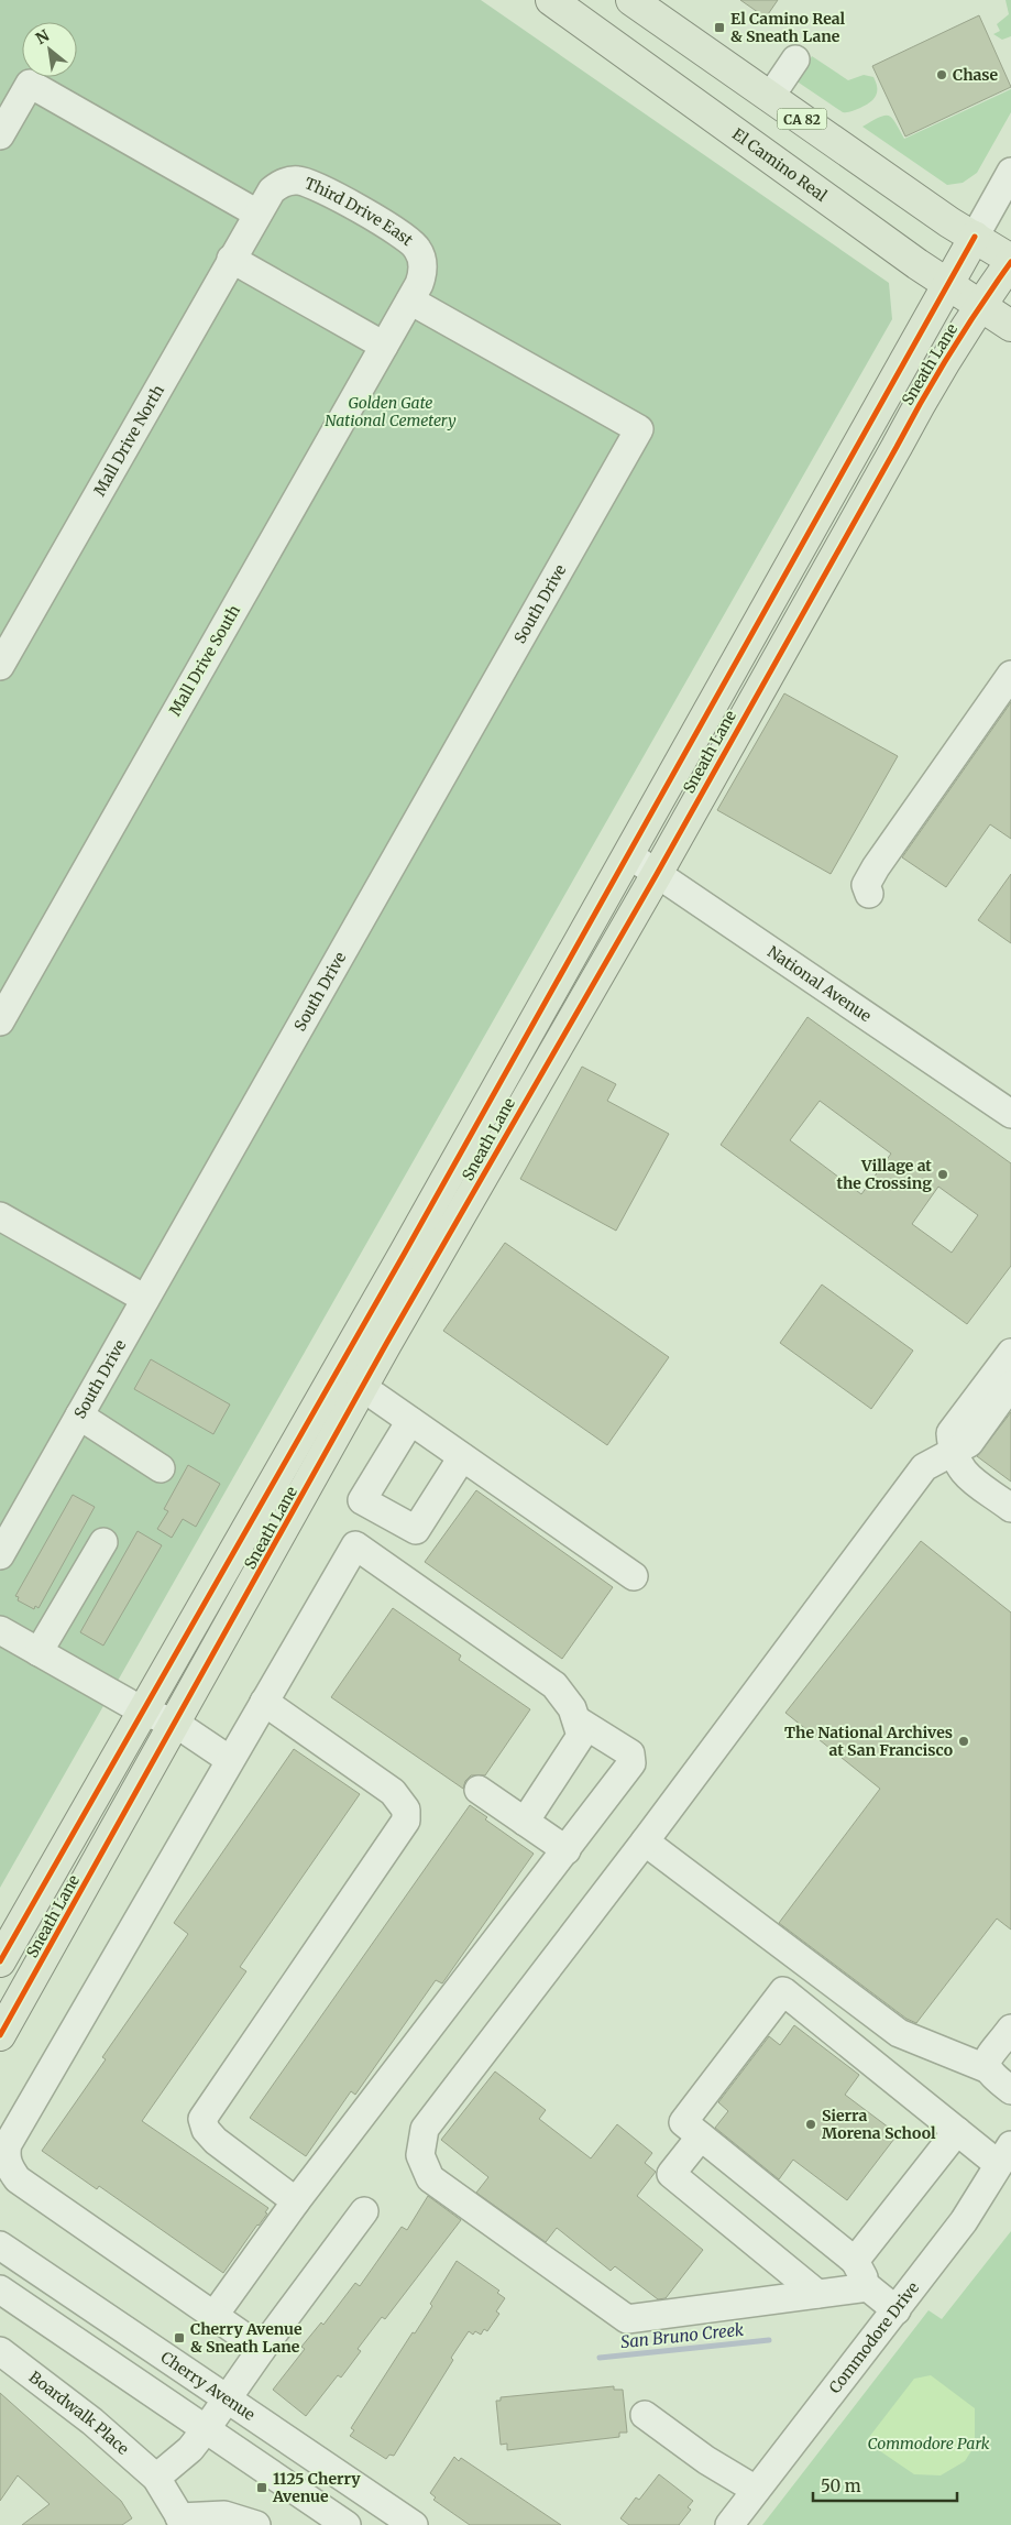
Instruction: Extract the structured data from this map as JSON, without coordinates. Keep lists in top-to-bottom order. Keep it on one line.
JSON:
{"streets":{"main road":["CA 82","El Camino Real","Sneath Lane"],"street":["Third Drive East","Mall Drive North","South Drive","Mall Drive South","National Avenue","Commodore Drive","Cherry Avenue","Boardwalk Place"]},"crossings":[["CA 82","Sneath Lane"],["El Camino Real","Sneath Lane"],["Third Drive East","Mall Drive North"],["Third Drive East","South Drive"],["Third Drive East","Mall Drive South"],["Sneath Lane","National Avenue"],["South Drive","Mall Drive South"]],"water":["San Bruno Creek"],"parks":["Golden Gate National Cemetery","Commodore Park"],"places":{"transit":["El Camino Real & Sneath Lane","Cherry Avenue & Sneath Lane","1125 Cherry Avenue"],"other":["Chase","Village at the Crossing","The National Archives at San Francisco","Sierra Morena School"]},"scale_bar":"50 m","north":"top left"}
